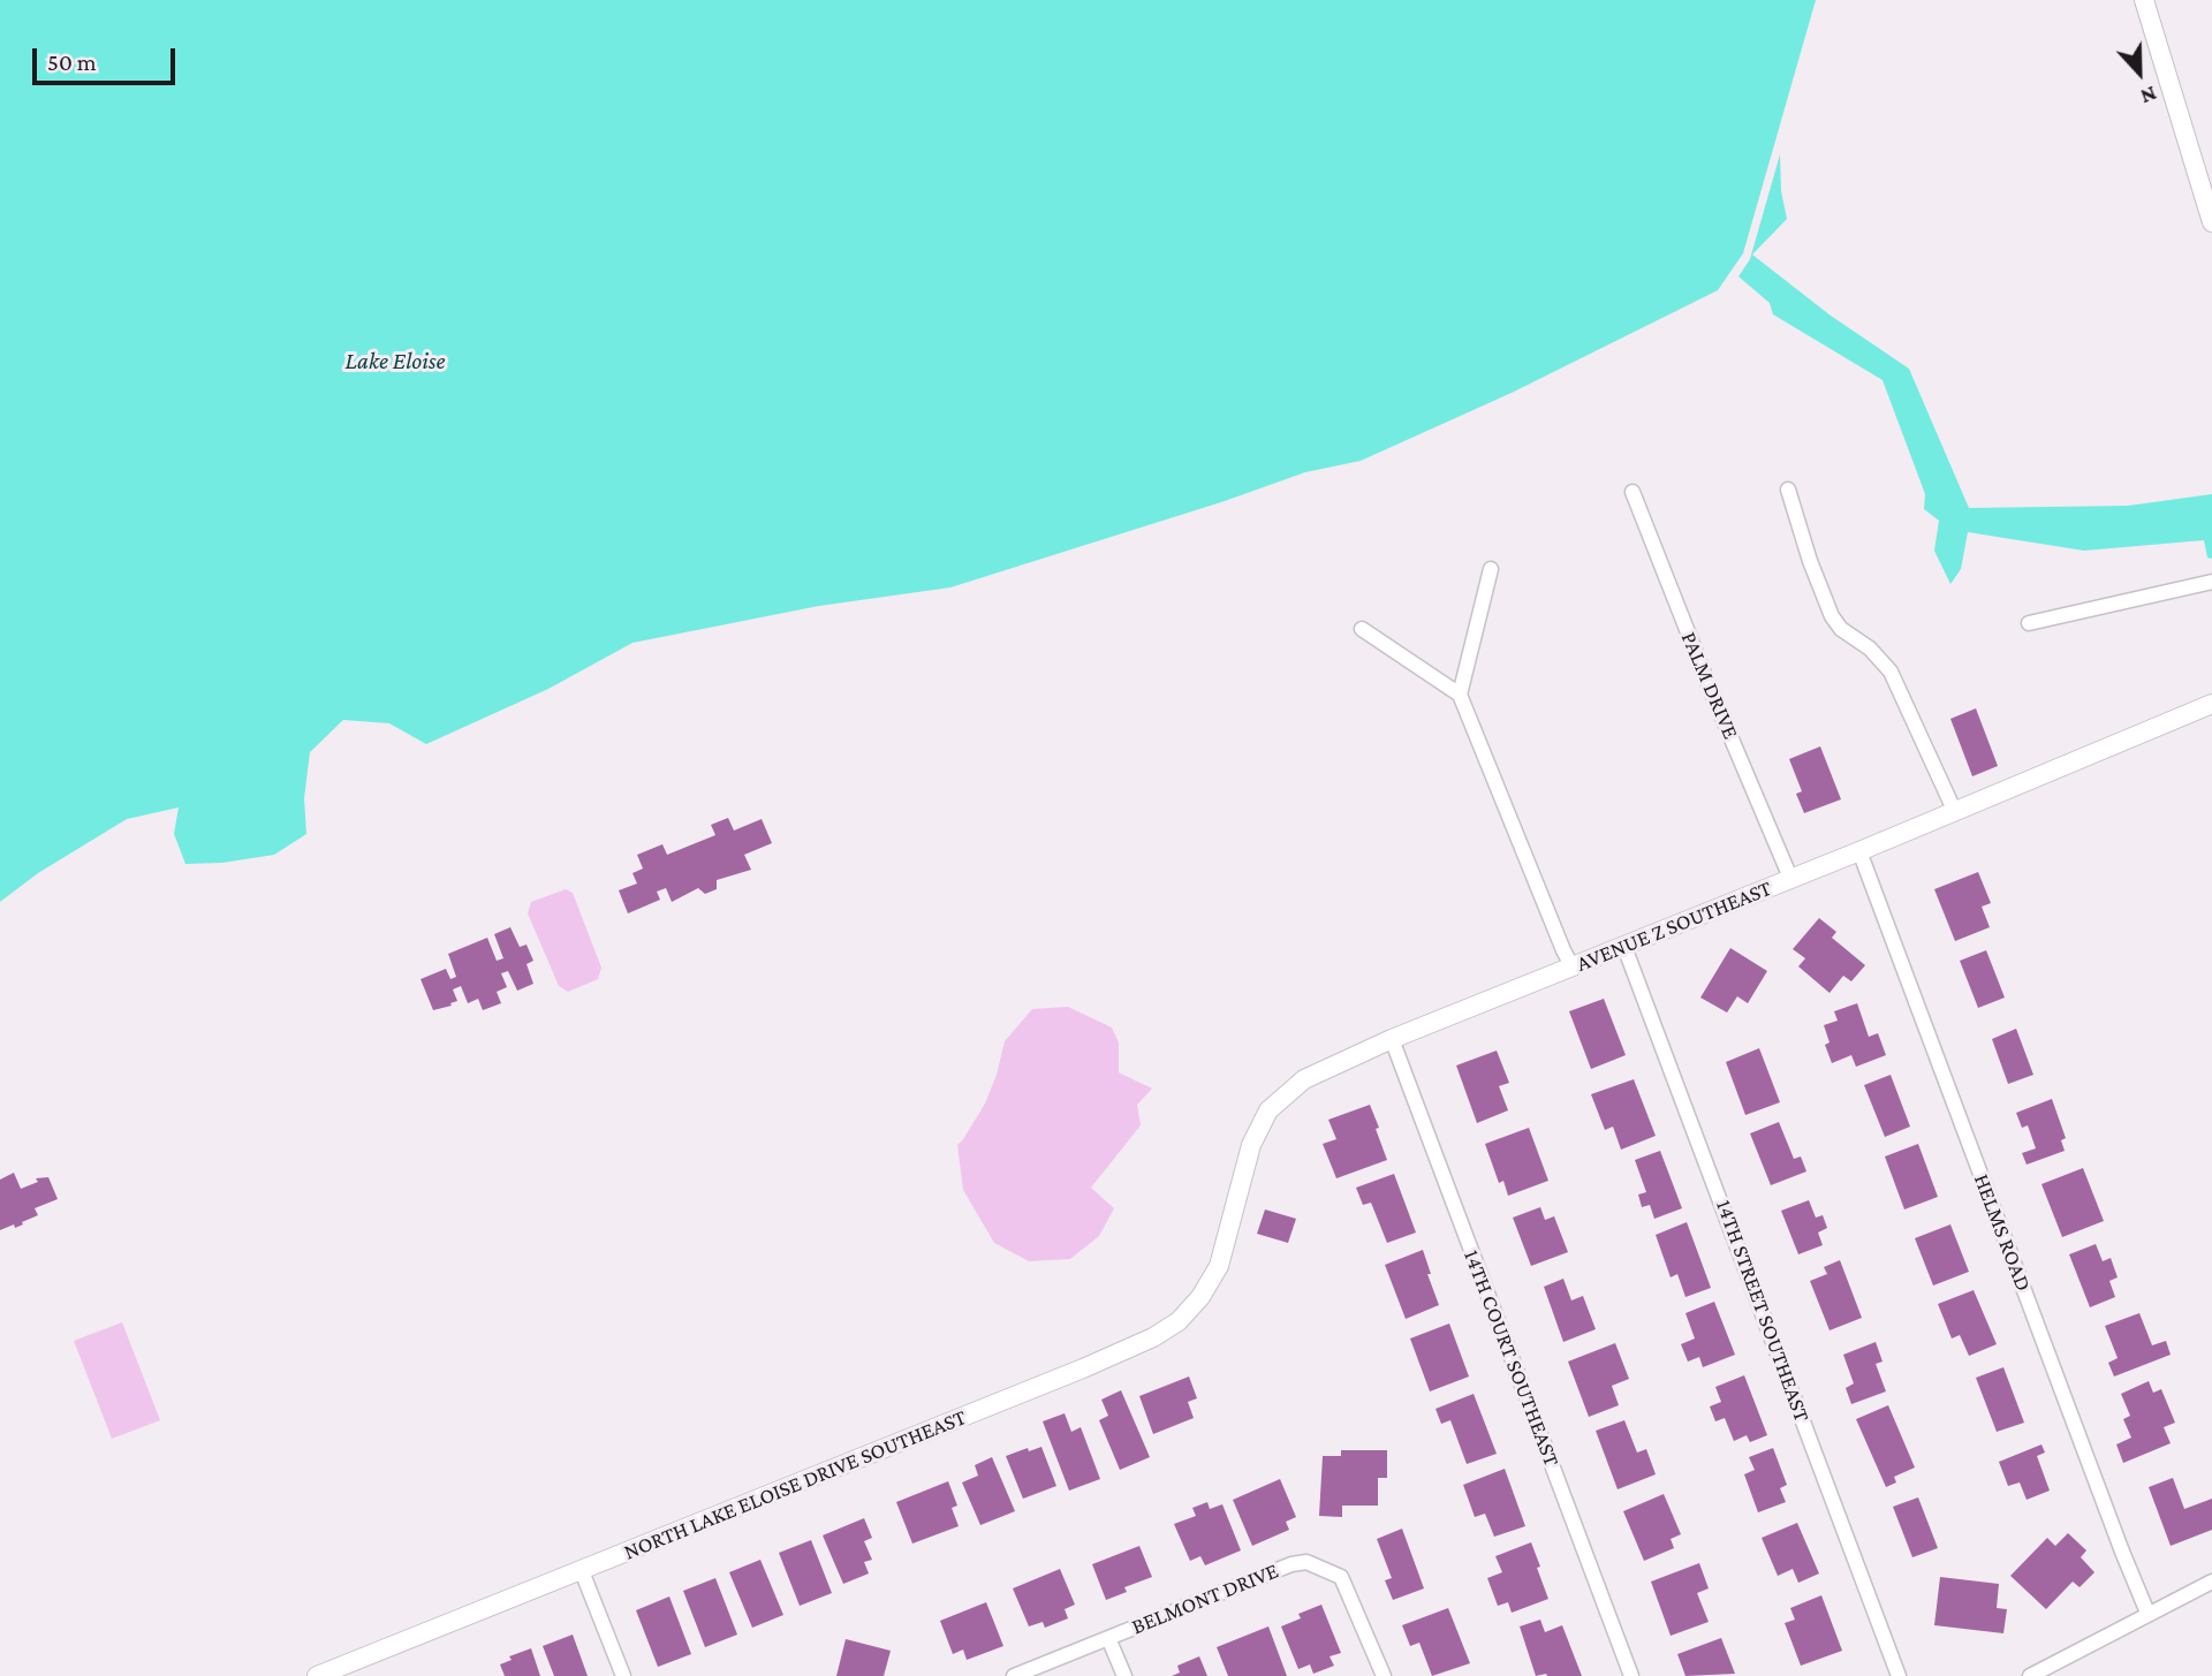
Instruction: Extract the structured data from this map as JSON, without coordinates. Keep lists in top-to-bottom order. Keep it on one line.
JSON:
{"streets":{"street":["PALM DRIVE","AVENUE Z SOUTHEAST","HELMS ROAD","14TH STREET SOUTHEAST","14TH COURT SOUTHEAST","NORTH LAKE ELOISE DRIVE SOUTHEAST","BELMONT DRIVE"]},"crossings":[["PALM DRIVE","AVENUE Z SOUTHEAST"],["AVENUE Z SOUTHEAST","HELMS ROAD"],["AVENUE Z SOUTHEAST","14TH STREET SOUTHEAST"],["AVENUE Z SOUTHEAST","14TH COURT SOUTHEAST"],["AVENUE Z SOUTHEAST","NORTH LAKE ELOISE DRIVE SOUTHEAST"]],"water":["Lake Eloise"],"scale_bar":"50 m","north":"bottom"}
